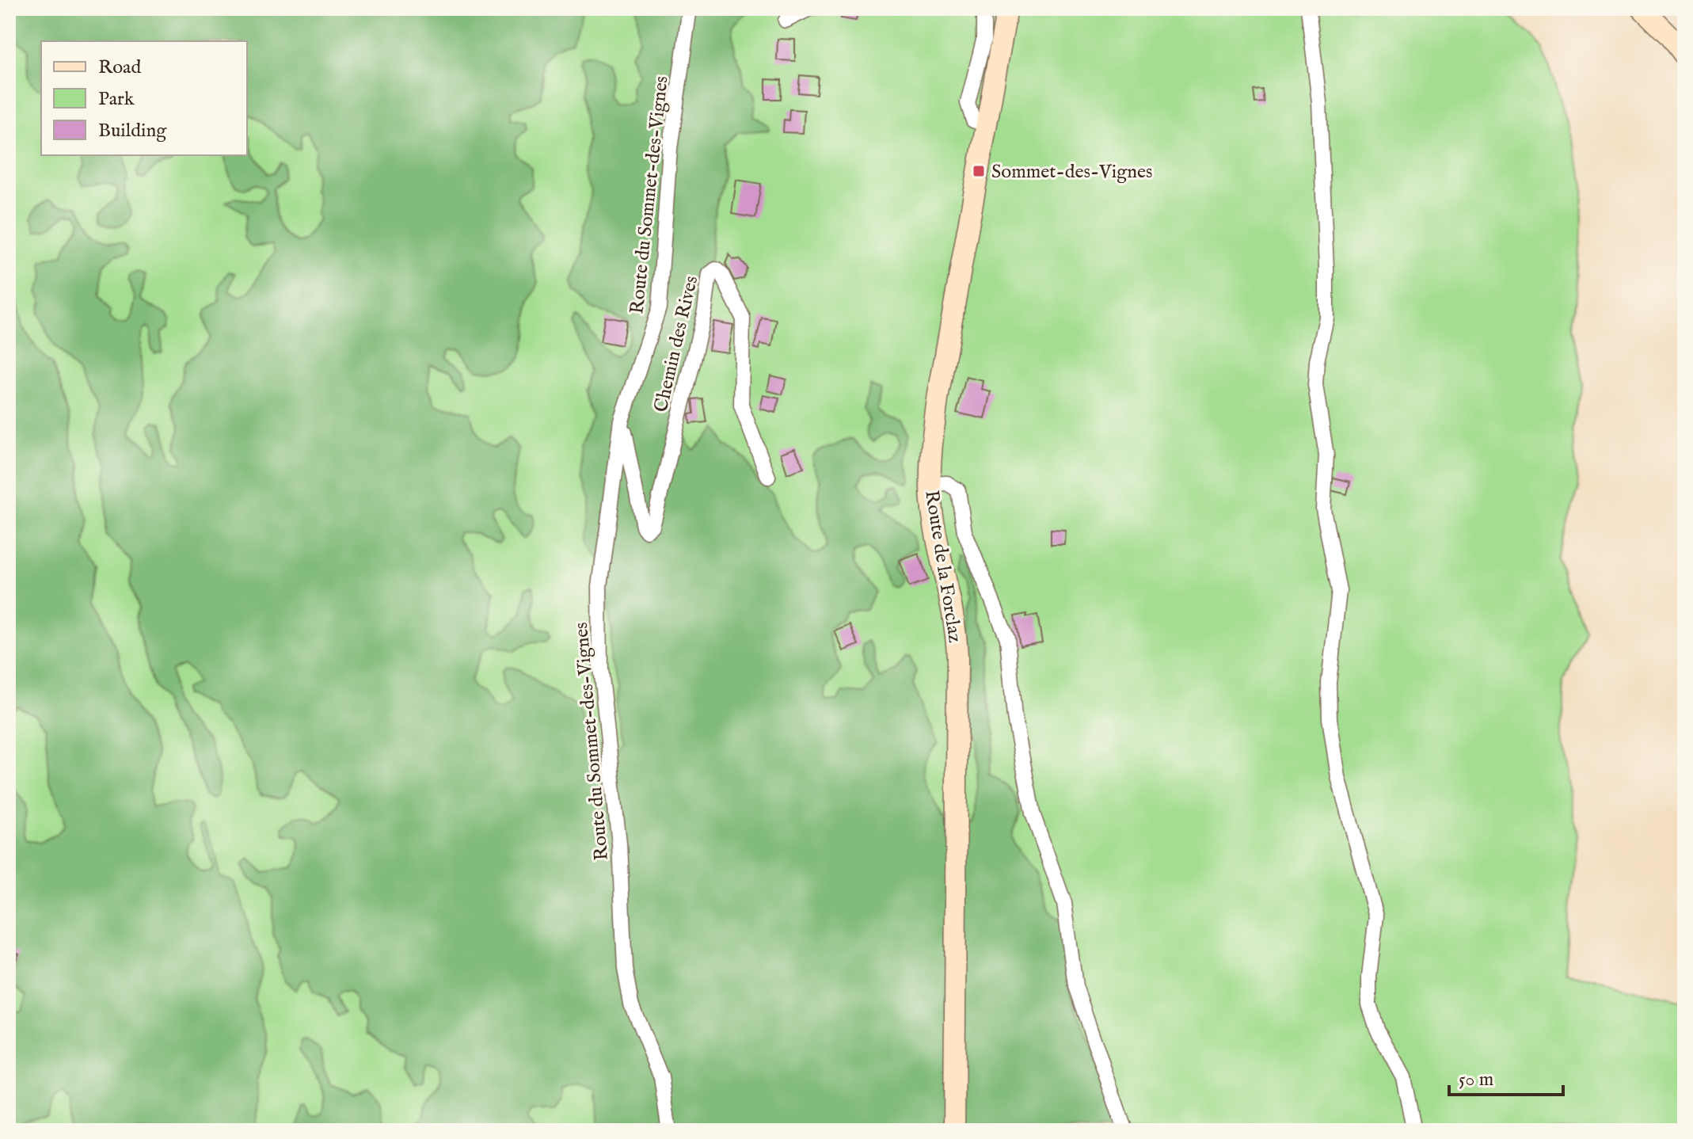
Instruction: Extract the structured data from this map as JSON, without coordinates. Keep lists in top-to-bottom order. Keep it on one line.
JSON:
{"streets":{"main road":["Route de la Forclaz"],"street":["Route du Sommet-des-Vignes","Chemin des Rives"]},"crossings":[["Route du Sommet-des-Vignes","Chemin des Rives"]],"places":{"transit":["Sommet-des-Vignes"]},"legend":["Road","Park","Building"],"scale_bar":"50 m"}
